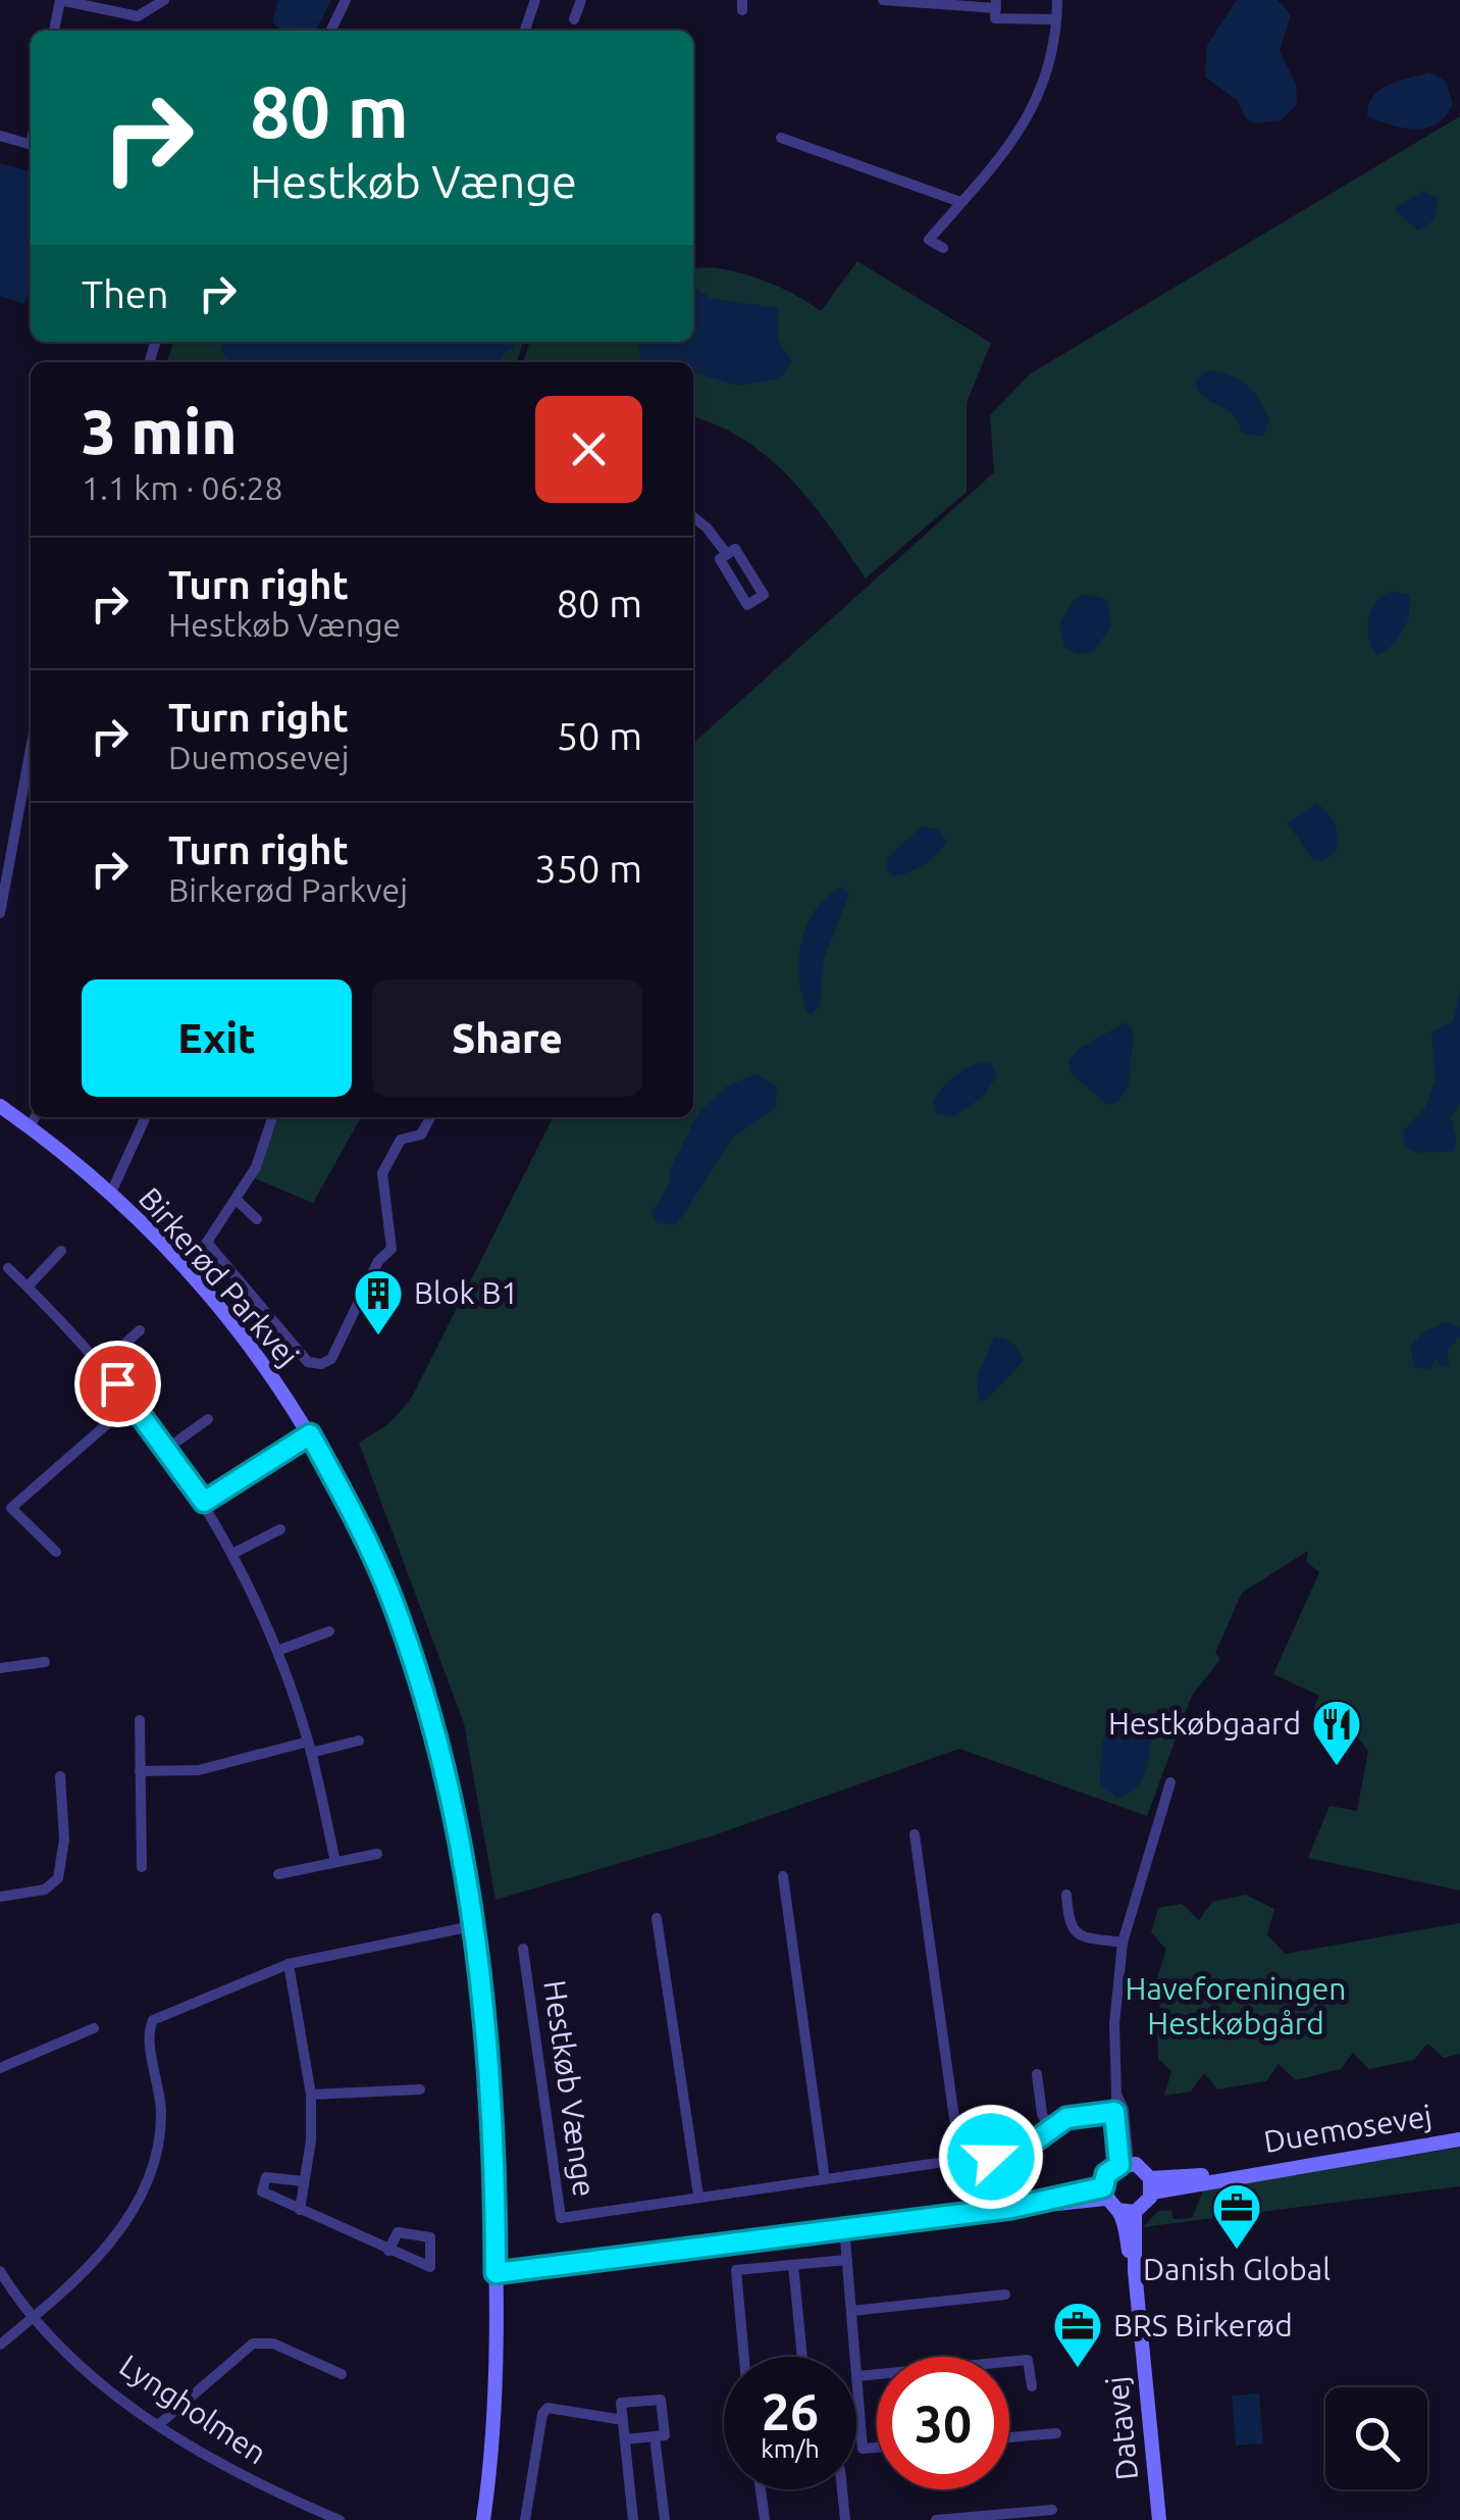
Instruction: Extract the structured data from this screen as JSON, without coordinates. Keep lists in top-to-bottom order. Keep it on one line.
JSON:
{"streets":{"street":["Birkerød Parkvej","Hestkøb Vænge","Duemosevej","Lyngholmen","Datavej"]},"crossings":[["Duemosevej","Datavej"]],"parks":["Haveforeningen Hestkøbgård"],"places":{"building":["Blok B1"],"restaurant":["Hestkøbgaard"],"office":["Danish Global","BRS Birkerød"]},"page":{"turn":["80 m","Hestkøb Vænge"],"then":"Then","heading":["3 min","1.1 km · 06:28"],"list":[{"name":"Turn right","note":"Hestkøb Vænge","value":"80 m"},{"name":"Turn right","note":"Duemosevej","value":"50 m"},{"name":"Turn right","note":"Birkerød Parkvej","value":"350 m"}],"buttons":["Exit","Share"],"speed":"26 km/h","limit":"30"}}
